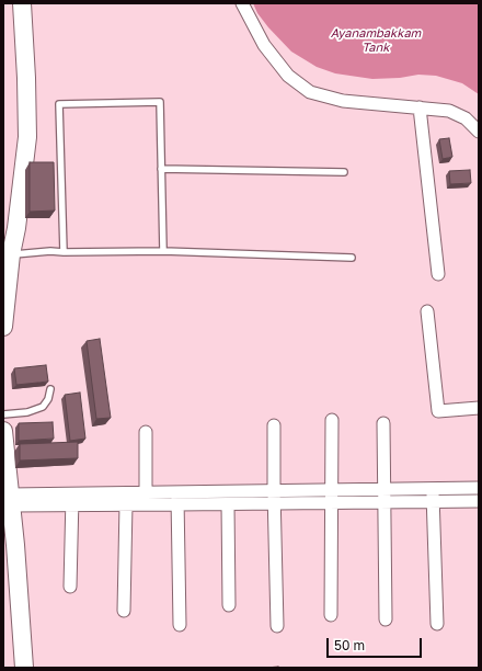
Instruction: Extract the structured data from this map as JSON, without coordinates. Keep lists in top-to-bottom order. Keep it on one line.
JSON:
{"water":["Ayanambakkam Tank"],"scale_bar":"50 m"}
